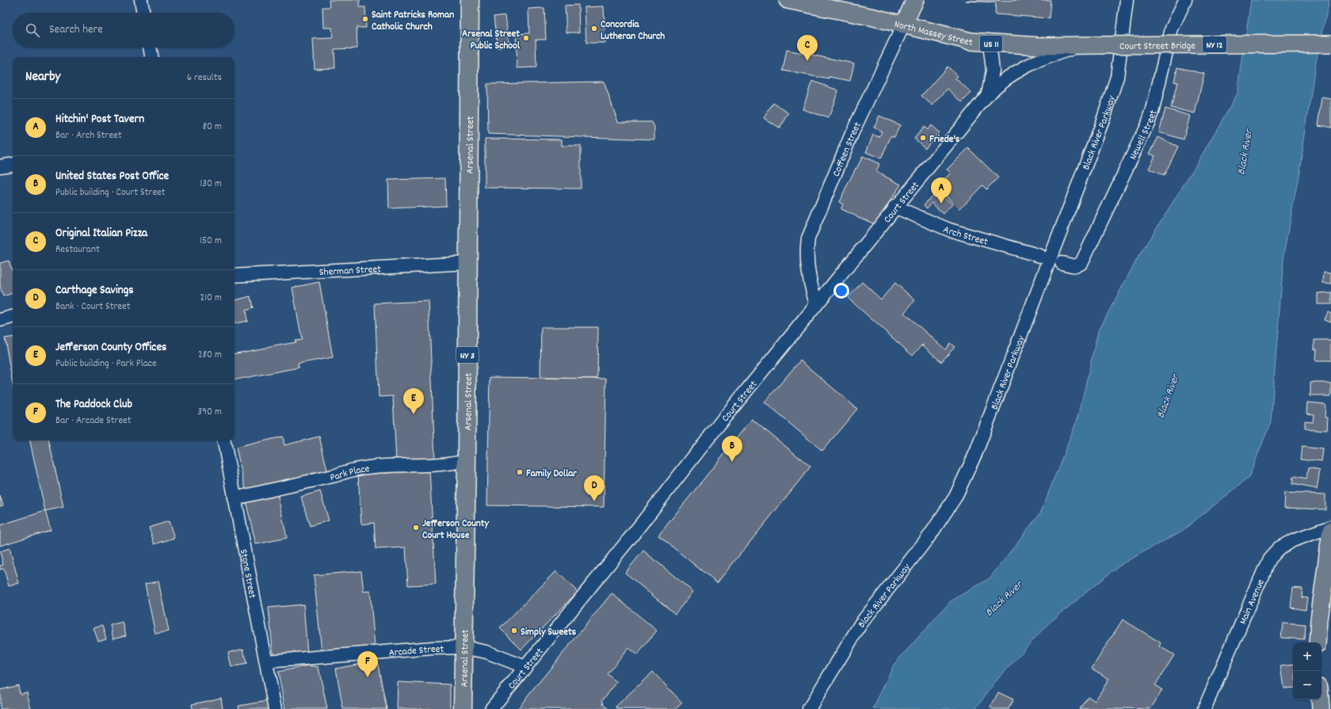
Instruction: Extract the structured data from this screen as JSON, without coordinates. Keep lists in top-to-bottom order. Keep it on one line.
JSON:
{"streets":{"highway":["Arsenal Street","NY 3"],"main road":["North Massey Street","US 11","Court Street Bridge","NY 12","Coffeen Street"],"street":["Black River Parkway","Newell Street","Court Street","Arch Street","Sherman Street","Park Place","Stone Street","Main Avenue","Arcade Street"]},"crossings":[["North Massey Street","US 11"],["North Massey Street","Coffeen Street"],["North Massey Street","Court Street"],["US 11","Court Street Bridge"],["US 11","Court Street"],["Arsenal Street","Sherman Street"],["Arsenal Street","Park Place"],["Arsenal Street","Arcade Street"],["Coffeen Street","Court Street"],["Court Street","Arch Street"],["Court Street","Arcade Street"],["Park Place","Stone Street"],["Stone Street","Arcade Street"]],"water":["Black River"],"places":["Saint Patricks Roman Catholic Church","Concordia Lutheran Church","Arsenal Street Public School","Friede's","Family Dollar","Jefferson County Court House","Simply Sweets"],"page":{"search":"Search here","pins":["C","A","E","B","D","F"],"heading":["Nearby","6 results"],"list":[{"mark":"A","name":"Hitchin' Post Tavern","note":"Bar · Arch Street","value":"80 m"},{"mark":"B","name":"United States Post Office","note":"Public building · Court Street","value":"130 m"},{"mark":"C","name":"Original Italian Pizza","note":"Restaurant","value":"150 m"},{"mark":"D","name":"Carthage Savings","note":"Bank · Court Street","value":"210 m"},{"mark":"E","name":"Jefferson County Offices","note":"Public building · Park Place","value":"280 m"},{"mark":"F","name":"The Paddock Club","note":"Bar · Arcade Street","value":"390 m"}],"map_buttons":["+","−"]}}
